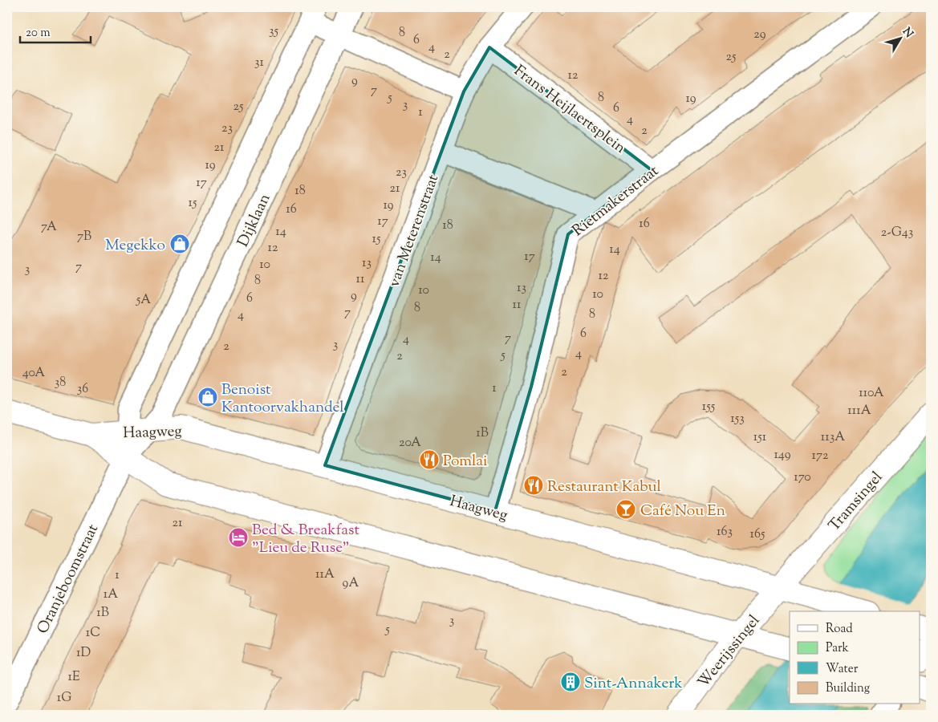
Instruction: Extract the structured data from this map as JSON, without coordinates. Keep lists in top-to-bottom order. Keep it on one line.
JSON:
{"streets":{"main road":["Haagweg","Tramsingel","Weerijssingel"],"street":["Frans Heijlaertsplein","Rietmakerstraat","Dijklaan","van Meterenstraat","Oranjeboomstraat"]},"crossings":[["Frans Heijlaertsplein","Rietmakerstraat"],["Frans Heijlaertsplein","van Meterenstraat"],["Rietmakerstraat","Haagweg"],["Dijklaan","Haagweg"],["Dijklaan","Oranjeboomstraat"],["van Meterenstraat","Haagweg"],["Haagweg","Tramsingel"],["Haagweg","Oranjeboomstraat"],["Haagweg","Weerijssingel"],["Tramsingel","Weerijssingel"]],"places":{"shop":["Megekko","Benoist Kantoorvakhandel"],"restaurant":["Pomlai","Restaurant Kabul"],"bar":["Café Nou En"],"hotel":["Bed & Breakfast \"Lieu de Ruse\""],"building":["Sint-Annakerk"]},"house_numbers":["35","8","29","6","4","2","25","31","12","9","7","5","8","19","3","25","6","1","4","23","2","21","19","23","17","21","18","15","19","16","17","16","18","7A","14","2-G43","7B","15","12","14","17","14","13","10","7","3","12","11","8","13","10","10","9","6","5A","11","8","7","8","4","6","7","4","3","2","4","5","2","2","40A","38","1","36","110A","155","111A","153","1B","151","113A","20A","149","172","170","21","163","165","11A","1","9A","1A","1B","3","5","1C","1D","1E","1G"],"legend":["Road","Park","Water","Building"],"scale_bar":"20 m","north":"top right"}
